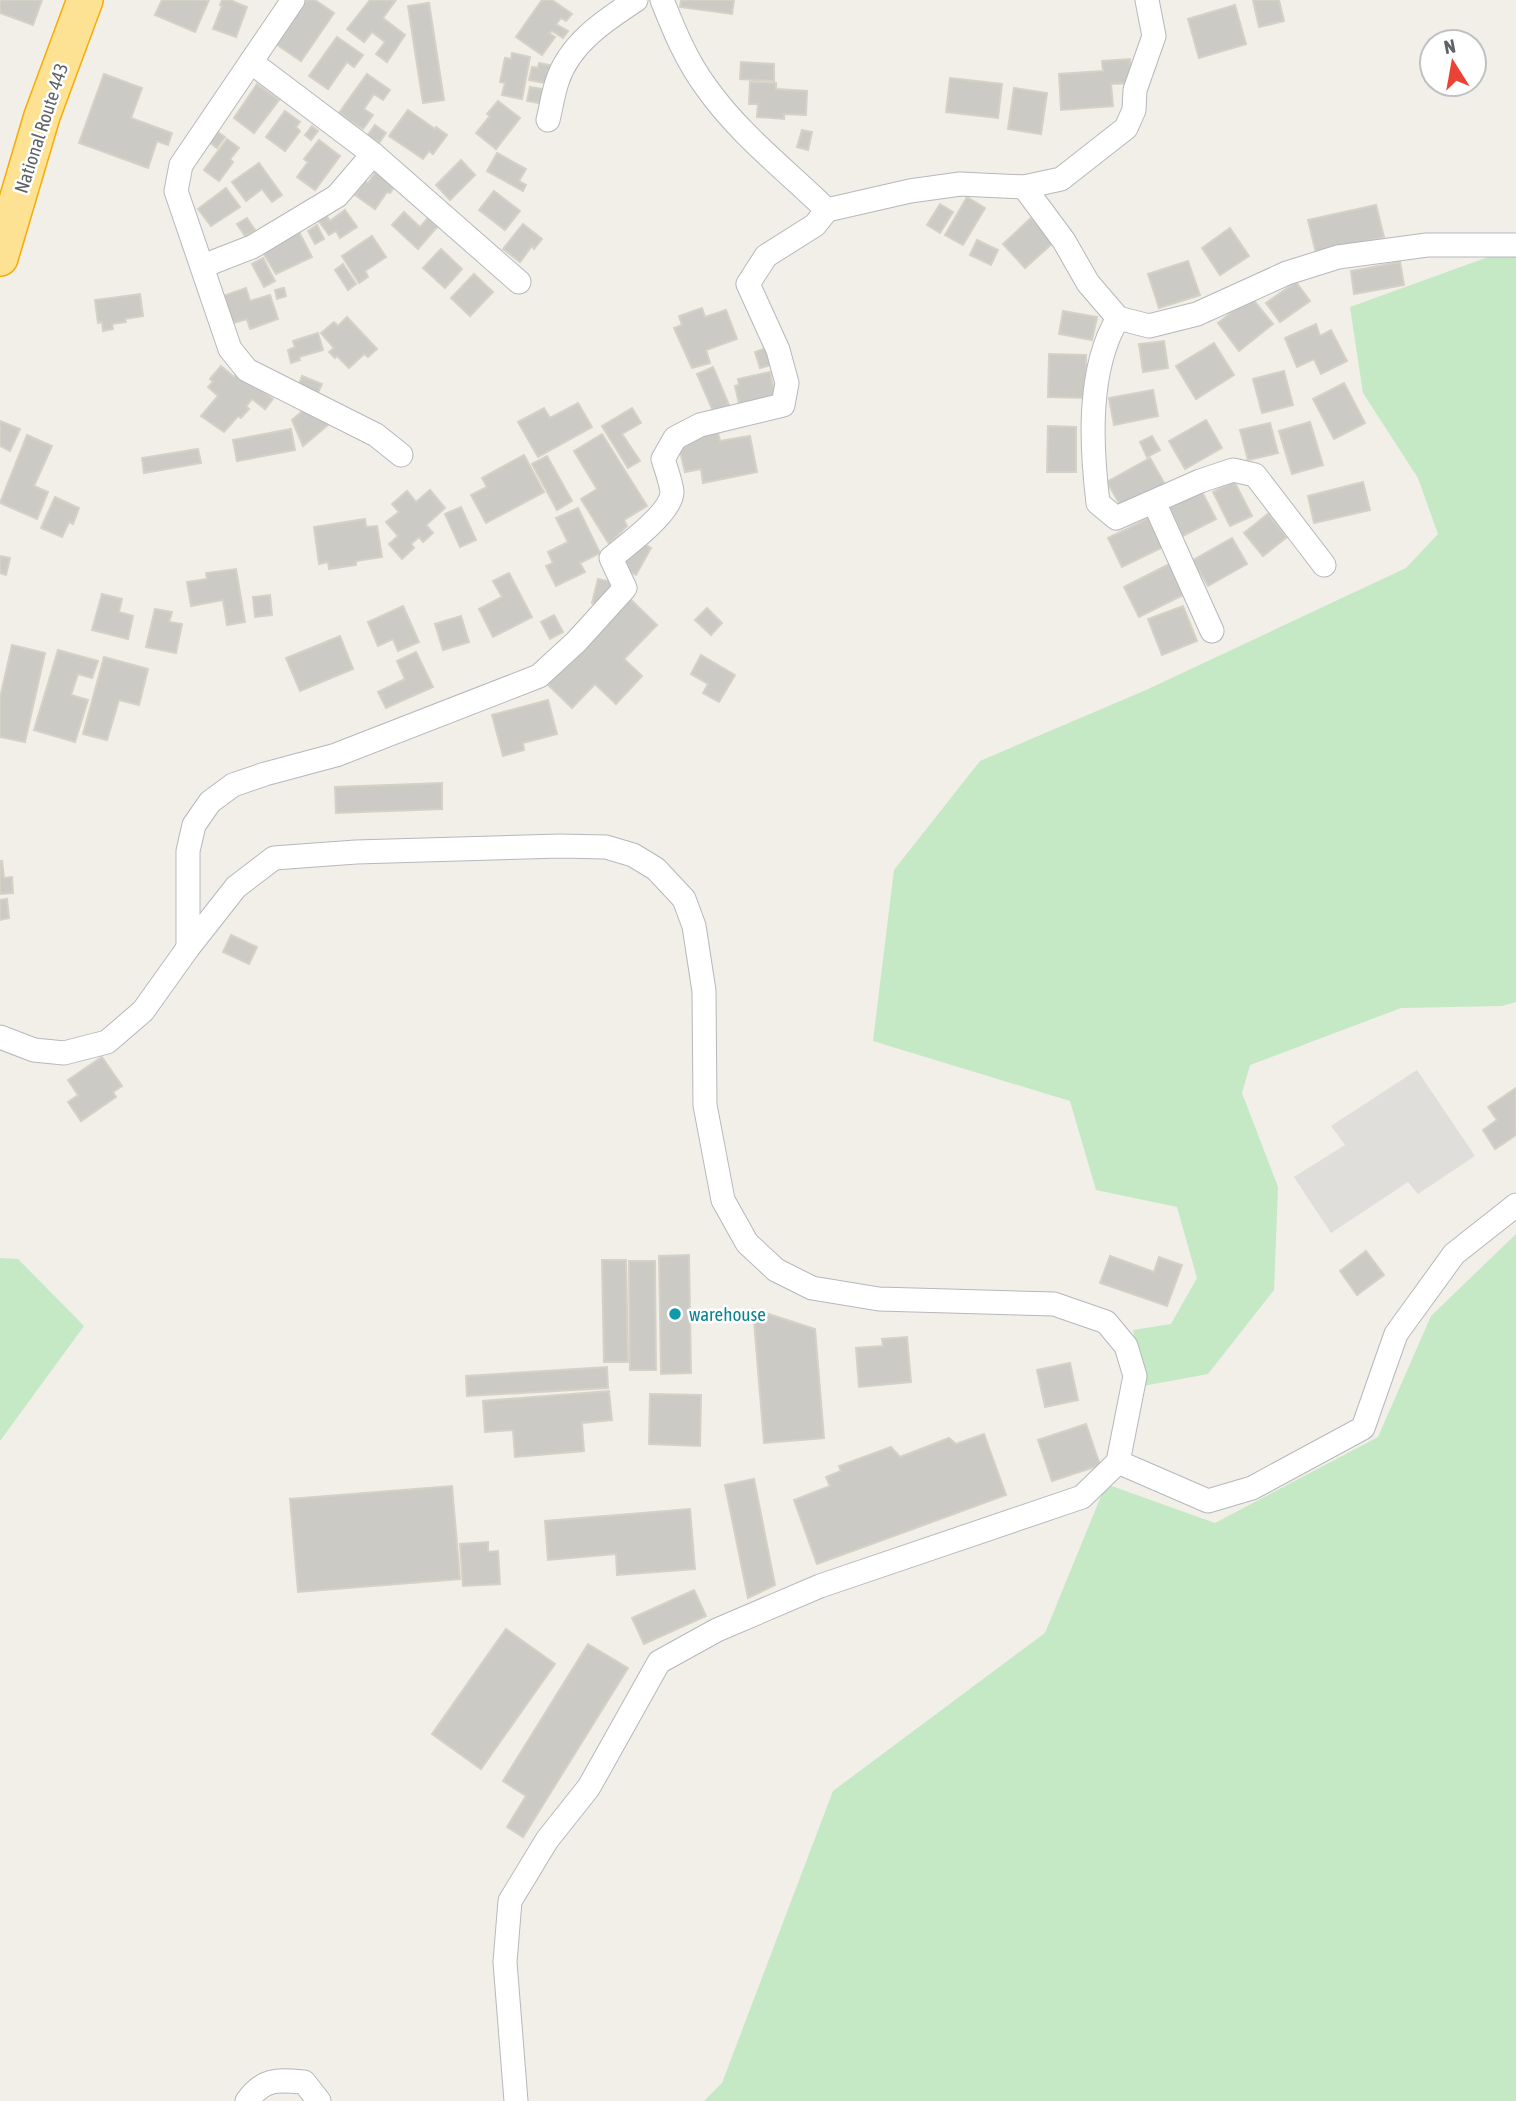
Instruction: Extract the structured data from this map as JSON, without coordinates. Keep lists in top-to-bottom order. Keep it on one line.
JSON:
{"streets":{"highway":["National Route 443"]},"places":["warehouse"],"north":"top"}
